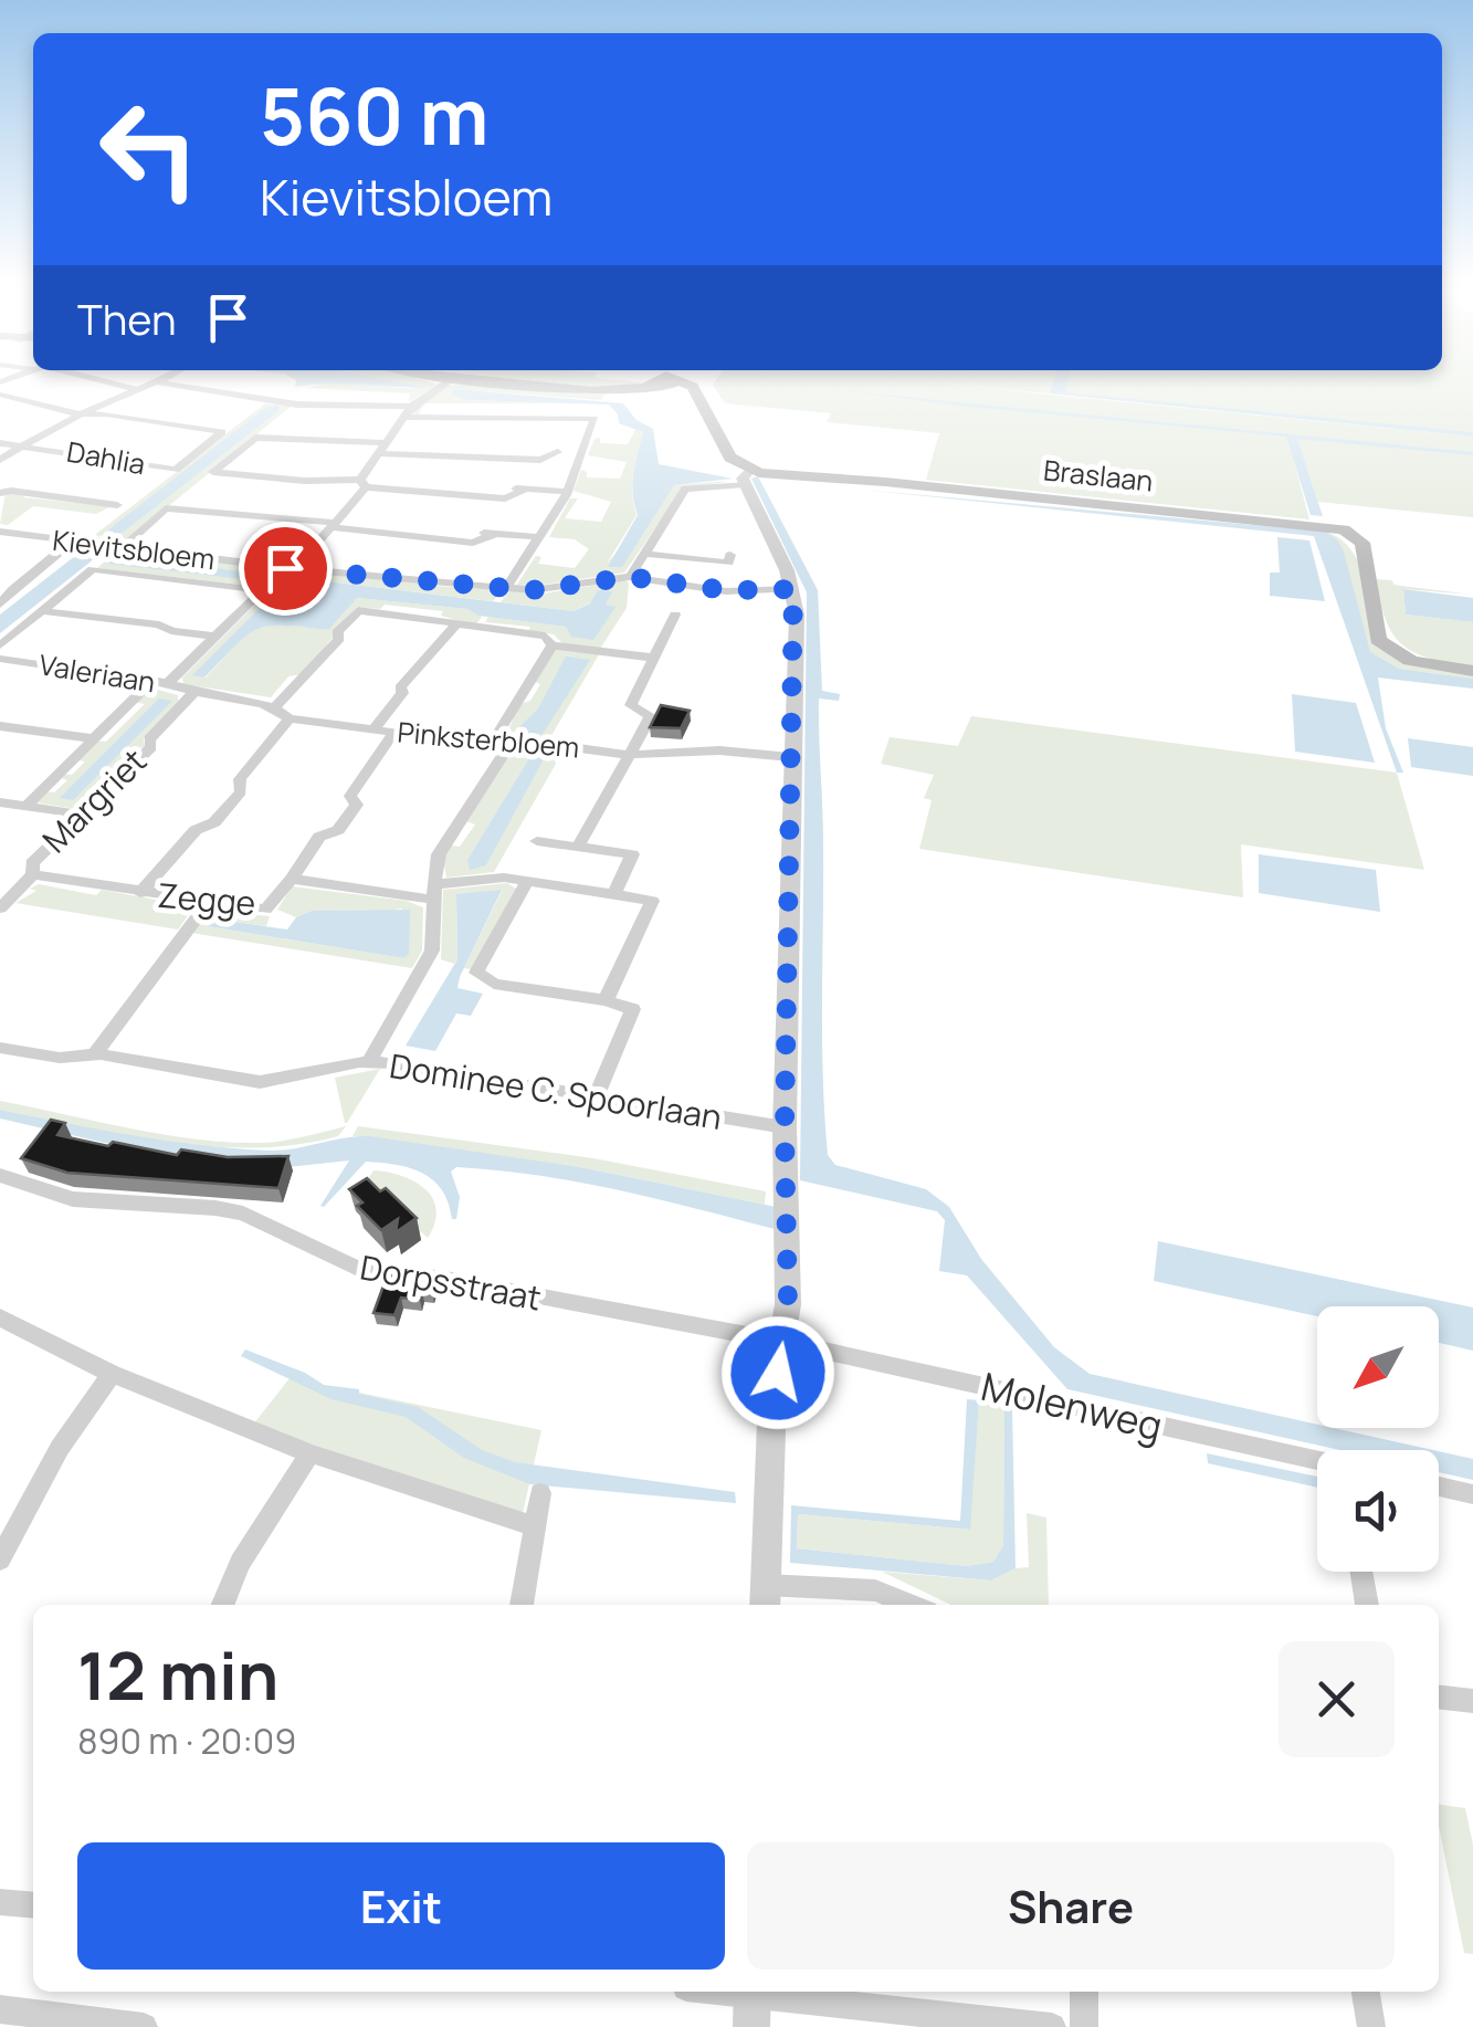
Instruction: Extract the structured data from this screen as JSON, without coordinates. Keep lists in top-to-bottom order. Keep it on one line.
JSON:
{"streets":{"main road":["Braslaan"],"street":["Dahlia","Kievitsbloem","Valeriaan","Pinksterbloem","Margriet","Zegge","Dominee C. Spoorlaan","Dorpsstraat","Molenweg"]},"crossings":[["Valeriaan","Margriet"],["Margriet","Zegge"],["Dorpsstraat","Molenweg"]],"north":"bottom left","page":{"turn":["560 m","Kievitsbloem"],"then":"Then","heading":["12 min","890 m · 20:09"],"buttons":["Exit","Share"]}}
